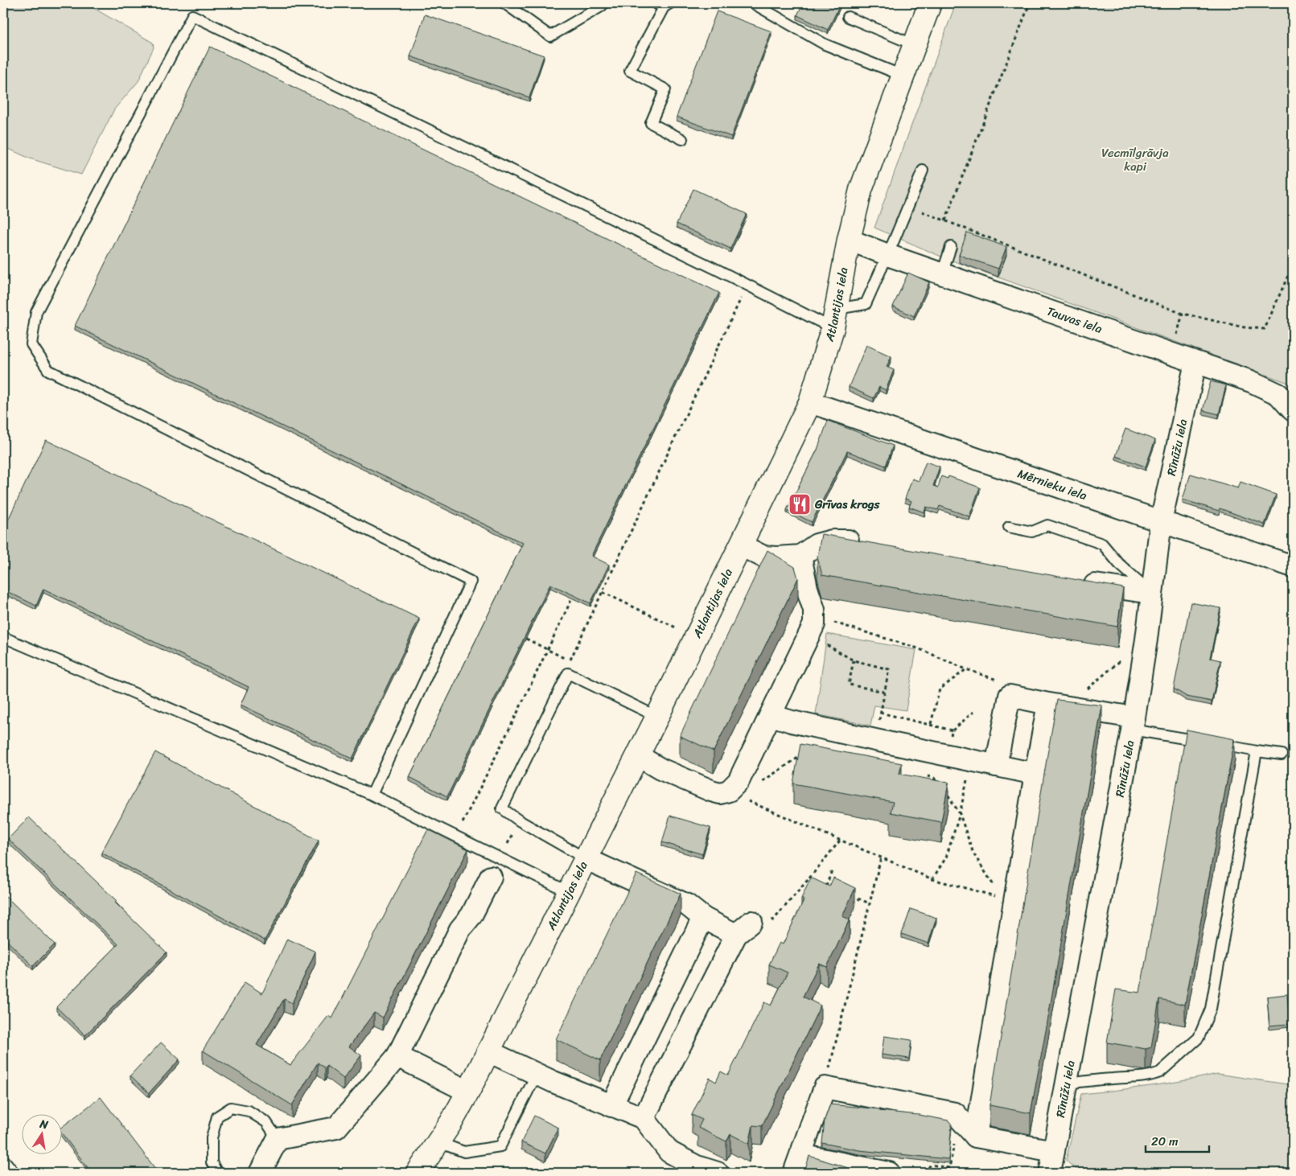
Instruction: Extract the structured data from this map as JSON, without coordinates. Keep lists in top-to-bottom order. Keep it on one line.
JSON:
{"streets":{"main road":["Atlantijas iela"],"street":["Tauvas iela","Rīnūžu iela","Mērnieku iela"]},"crossings":[["Atlantijas iela","Tauvas iela"],["Atlantijas iela","Mērnieku iela"],["Tauvas iela","Rīnūžu iela"],["Rīnūžu iela","Mērnieku iela"]],"parks":["Vecmīlgrāvja kapi"],"places":{"restaurant":["Grīvas krogs"]},"scale_bar":"20 m","north":"top"}
